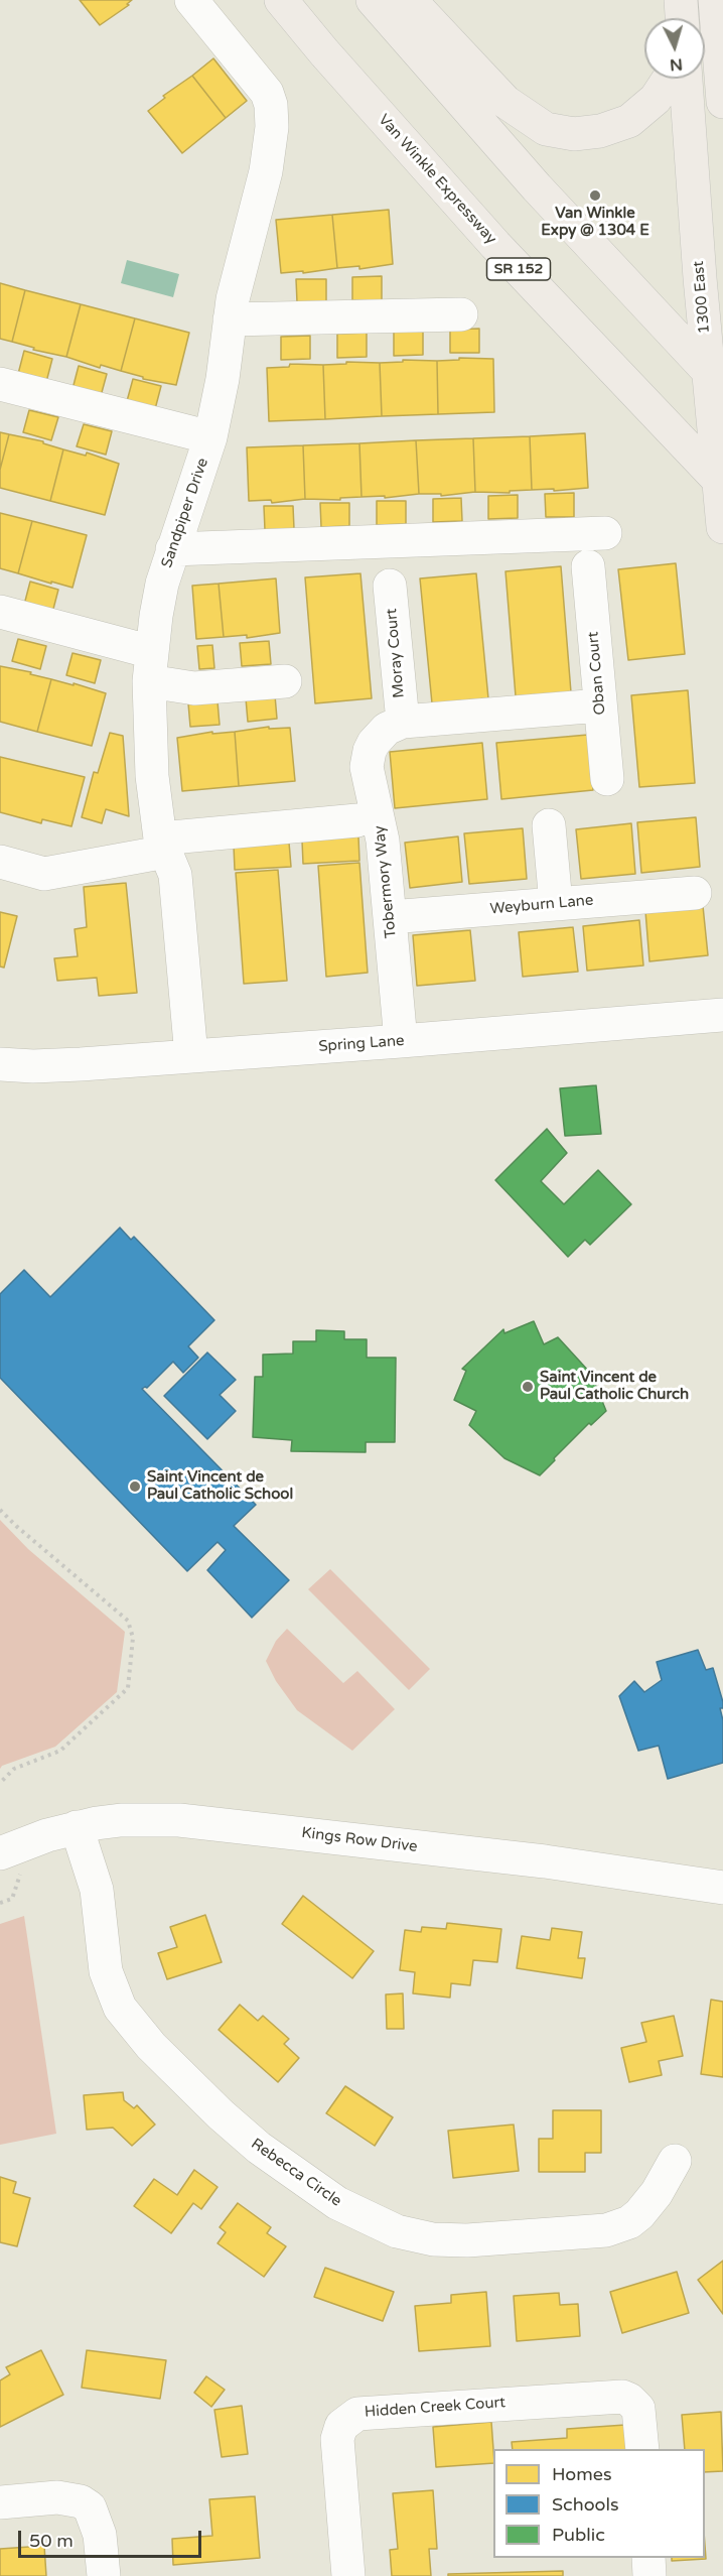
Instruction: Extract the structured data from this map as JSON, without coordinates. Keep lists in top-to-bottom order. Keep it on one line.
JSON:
{"streets":{"main road":["Van Winkle Expressway","SR 152","1300 East"],"street":["Sandpiper Drive","Moray Court","Oban Court","Tobermory Way","Weyburn Lane","Spring Lane","Kings Row Drive","Rebecca Circle","Hidden Creek Court"]},"crossings":[["Van Winkle Expressway","1300 East"],["Sandpiper Drive","Spring Lane"],["Moray Court","Tobermory Way"],["Oban Court","Tobermory Way"],["Tobermory Way","Weyburn Lane"],["Tobermory Way","Spring Lane"],["Kings Row Drive","Rebecca Circle"]],"places":["Van Winkle Expy @ 1304 E","Saint Vincent de Paul Catholic Church","Saint Vincent de Paul Catholic School"],"legend":["Homes","Schools","Public"],"scale_bar":"50 m","north":"bottom"}
